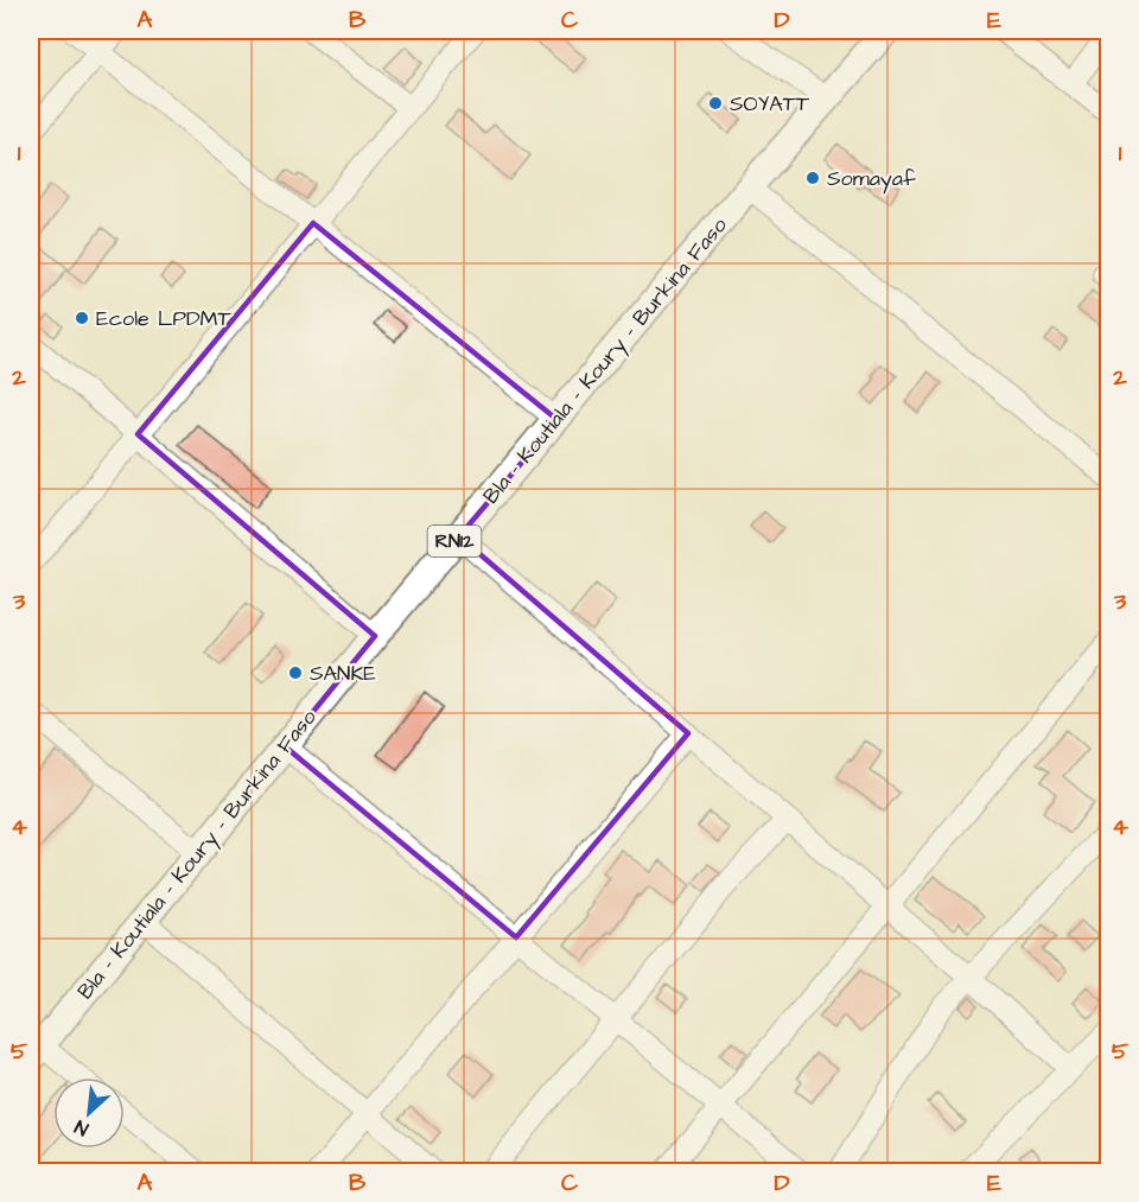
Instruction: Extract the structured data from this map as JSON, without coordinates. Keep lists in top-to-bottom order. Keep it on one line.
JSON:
{"streets":{"main road":["Bla - Koutiala - Koury - Burkina Faso","RN12"]},"places":["SOYATT","Somayaf","Ecole LPDMT","SANKE"],"north":"bottom left","grid":{"columns":["A","B","C","D","E"],"rows":["1","2","3","4","5"]}}
